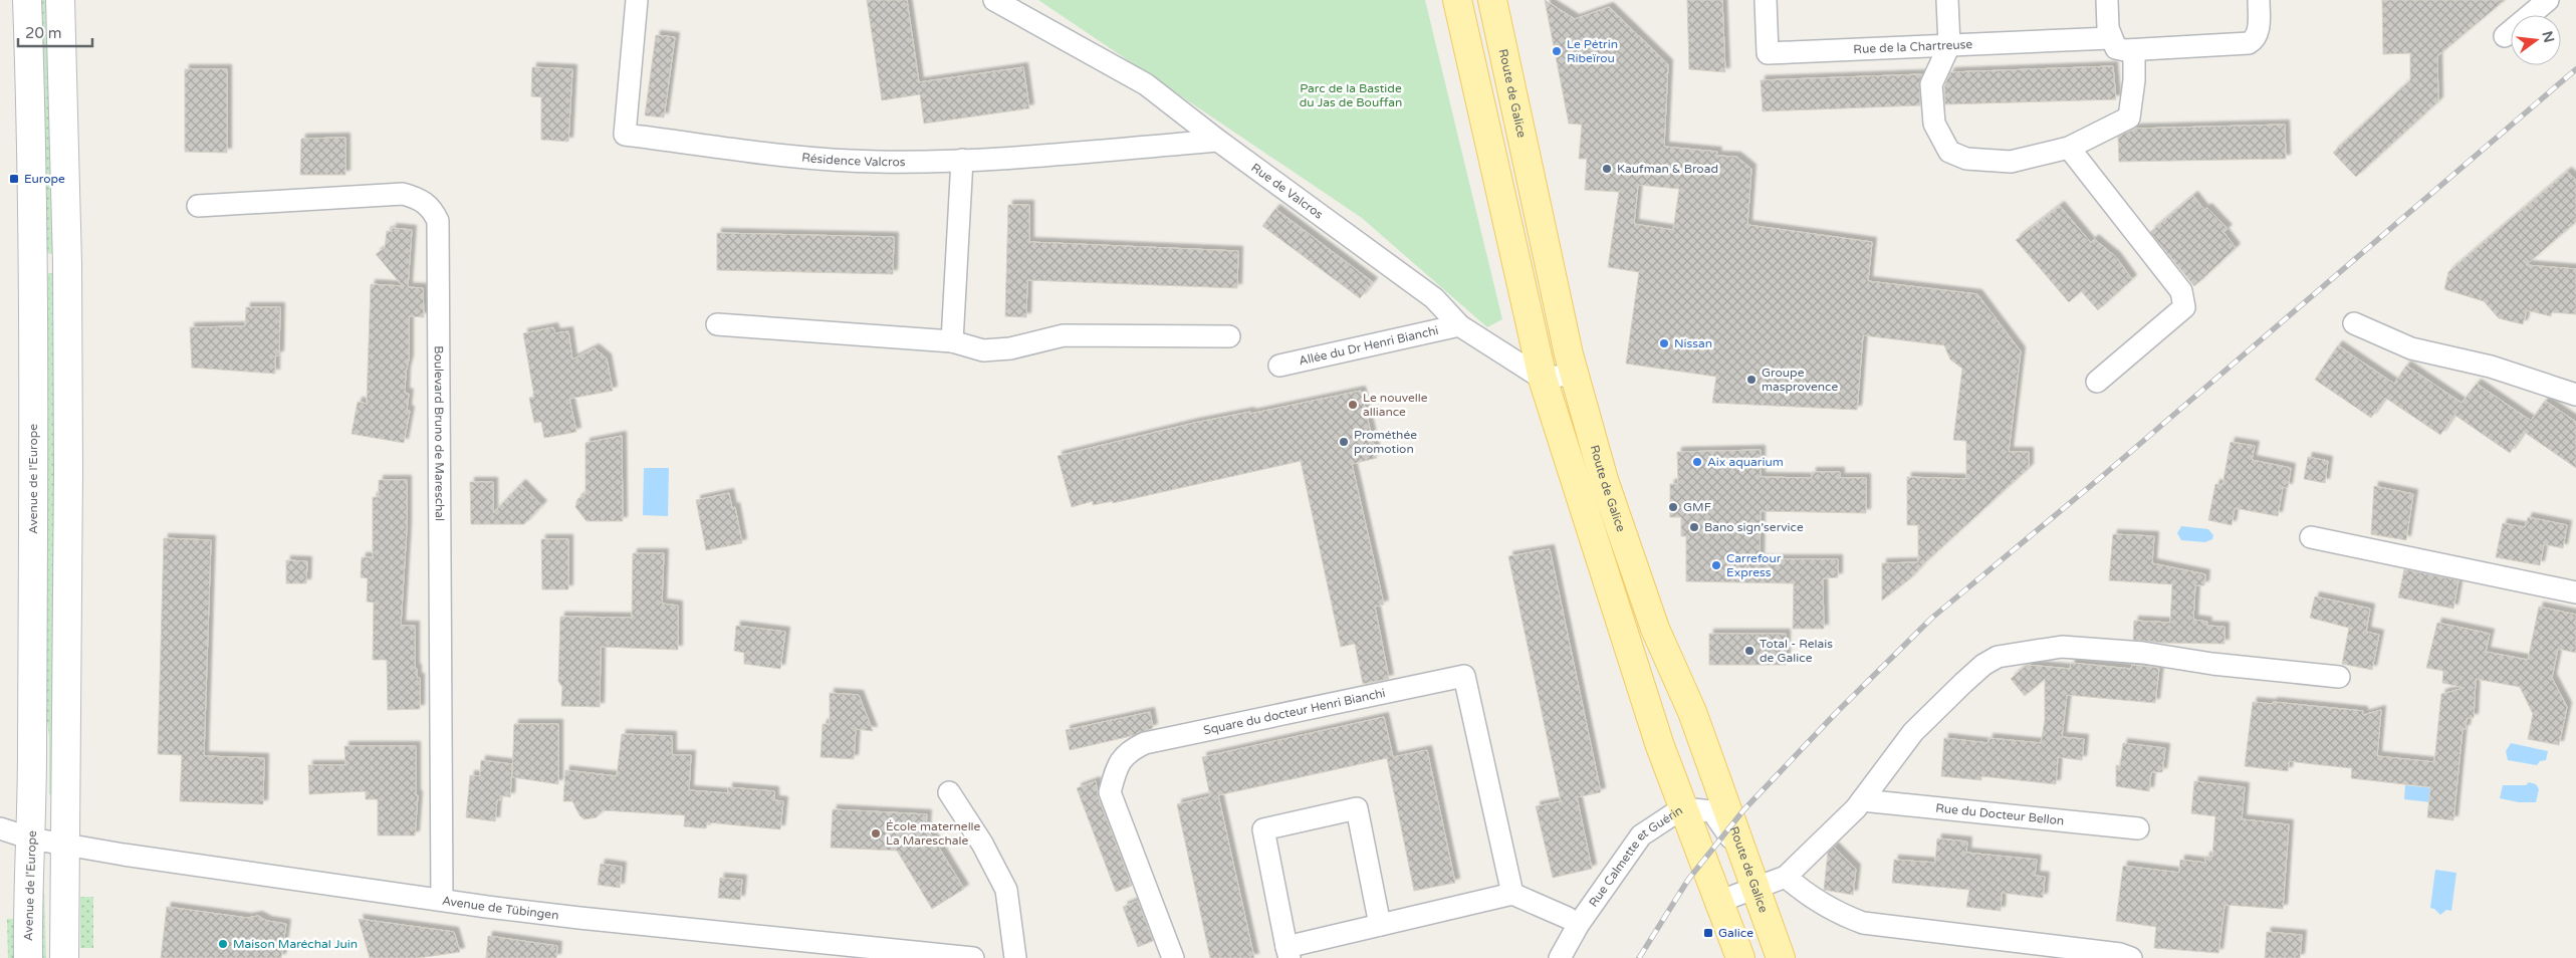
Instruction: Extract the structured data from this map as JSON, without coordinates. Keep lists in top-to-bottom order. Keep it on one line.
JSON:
{"streets":{"main road":["Route de Galice","Avenue de l'Europe"],"street":["Rue de la Chartreuse","Résidence Valcros","Rue de Valcros","Allée du Dr Henri Bianchi","Boulevard Bruno de Mareschal","Square du docteur Henri Bianchi","Rue du Docteur Bellon","Rue Calmette et Guérin","Avenue de Tübingen"]},"crossings":[["Route de Galice","Rue Calmette et Guérin"],["Résidence Valcros","Rue de Valcros"],["Rue de Valcros","Allée du Dr Henri Bianchi"],["Boulevard Bruno de Mareschal","Avenue de Tübingen"],["Avenue de l'Europe","Avenue de Tübingen"]],"parks":["Parc de la Bastide du Jas de Bouffan"],"places":{"other":["Le Pétrin Ribeïrou","Kaufman & Broad","Nissan","Groupe masprovence","Le nouvelle alliance","Prométhée promotion","Aix aquarium","GMF","Bano sign'service","Carrefour Express","Total - Relais de Galice","École maternelle La Mareschale","Maison Maréchal Juin"],"transit":["Europe","Galice"]},"scale_bar":"20 m","north":"right"}
